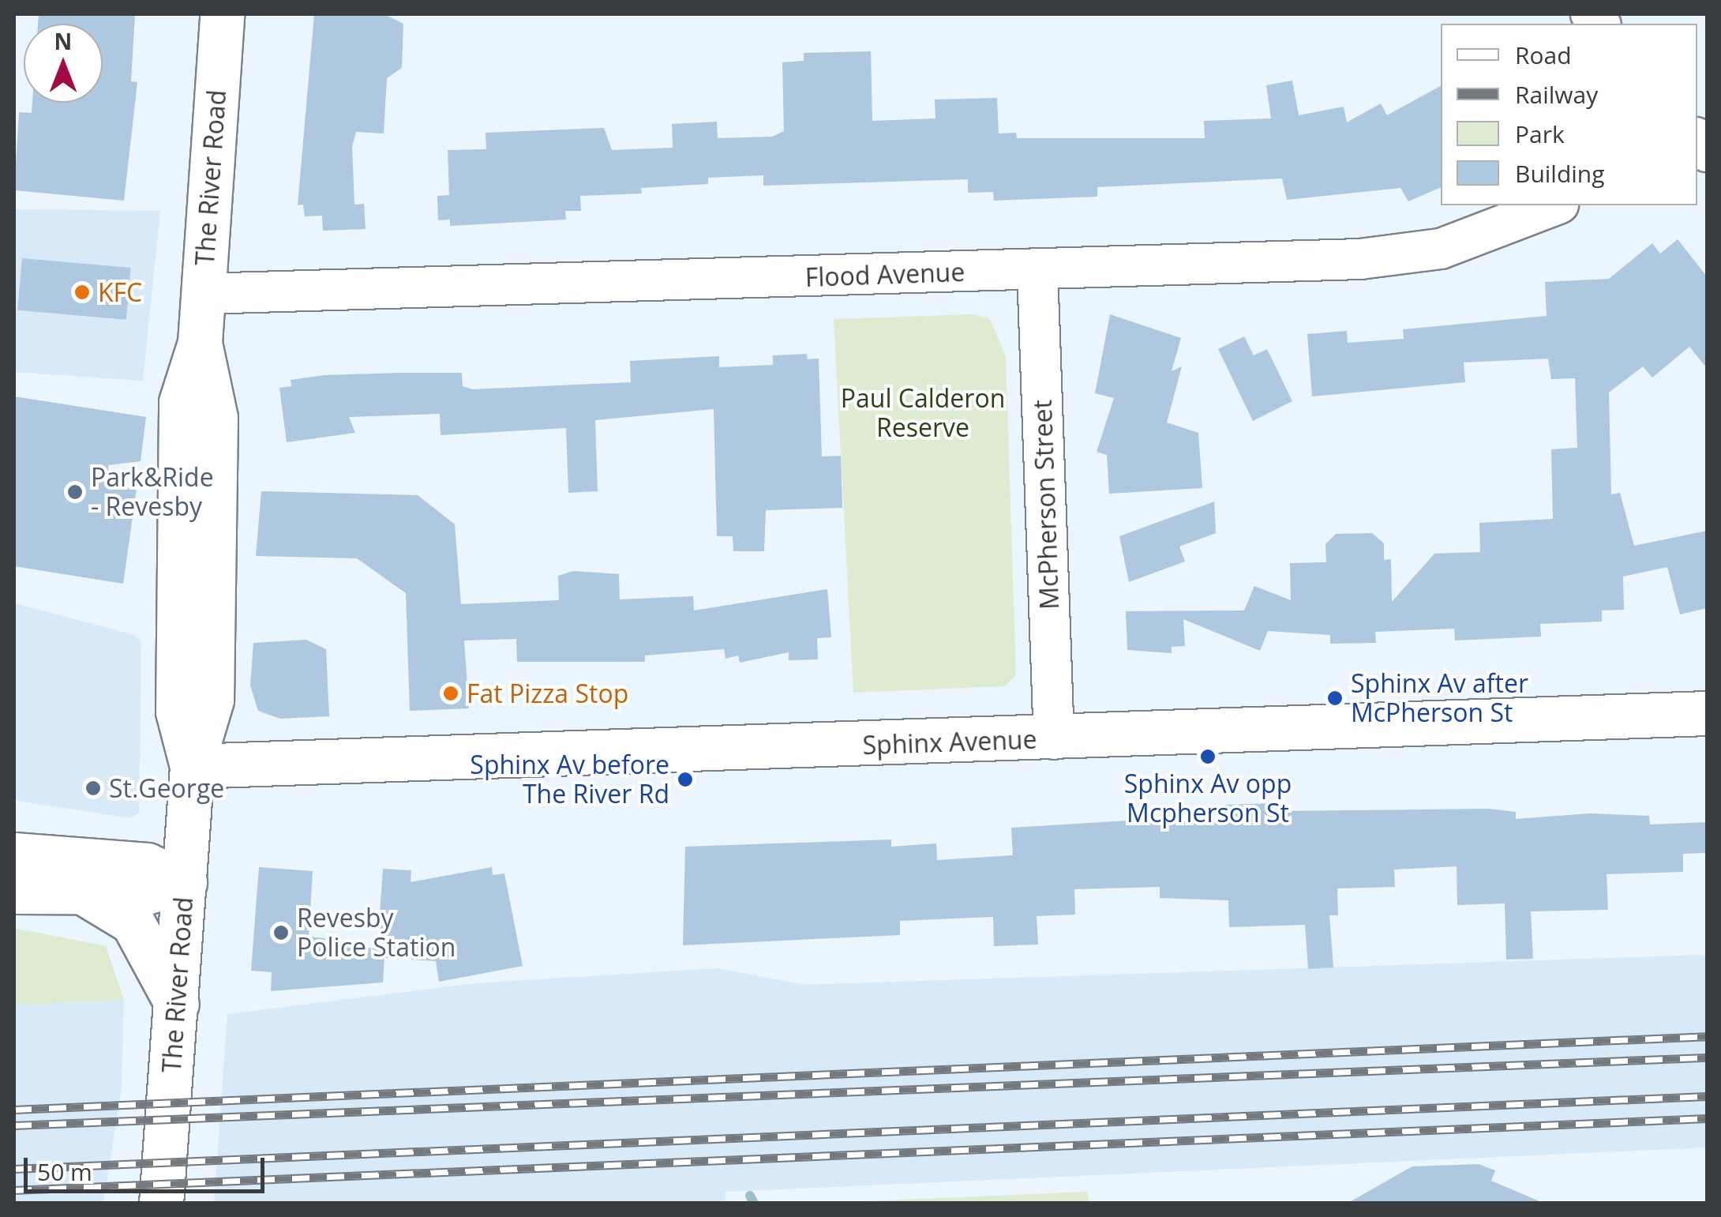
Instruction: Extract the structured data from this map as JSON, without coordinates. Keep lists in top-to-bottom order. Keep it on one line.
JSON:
{"streets":{"street":["The River Road","Flood Avenue","McPherson Street","Sphinx Avenue"]},"crossings":[["The River Road","Flood Avenue"],["The River Road","Sphinx Avenue"],["Flood Avenue","McPherson Street"],["McPherson Street","Sphinx Avenue"]],"parks":["Paul Calderon Reserve"],"places":["KFC","Park&Ride - Revesby","Fat Pizza Stop","Sphinx Av after McPherson St","Sphinx Av opp Mcpherson St","Sphinx Av before The River Rd","St.George","Revesby Police Station"],"legend":["Road","Railway","Park","Building"],"scale_bar":"50 m","north":"top"}
